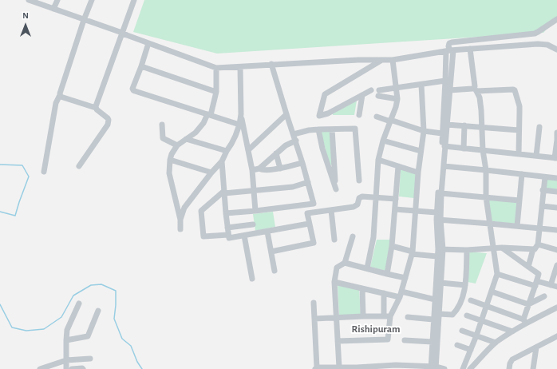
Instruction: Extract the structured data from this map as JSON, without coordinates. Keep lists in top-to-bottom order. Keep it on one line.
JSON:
{"districts":["Rishipuram"],"north":"top"}
